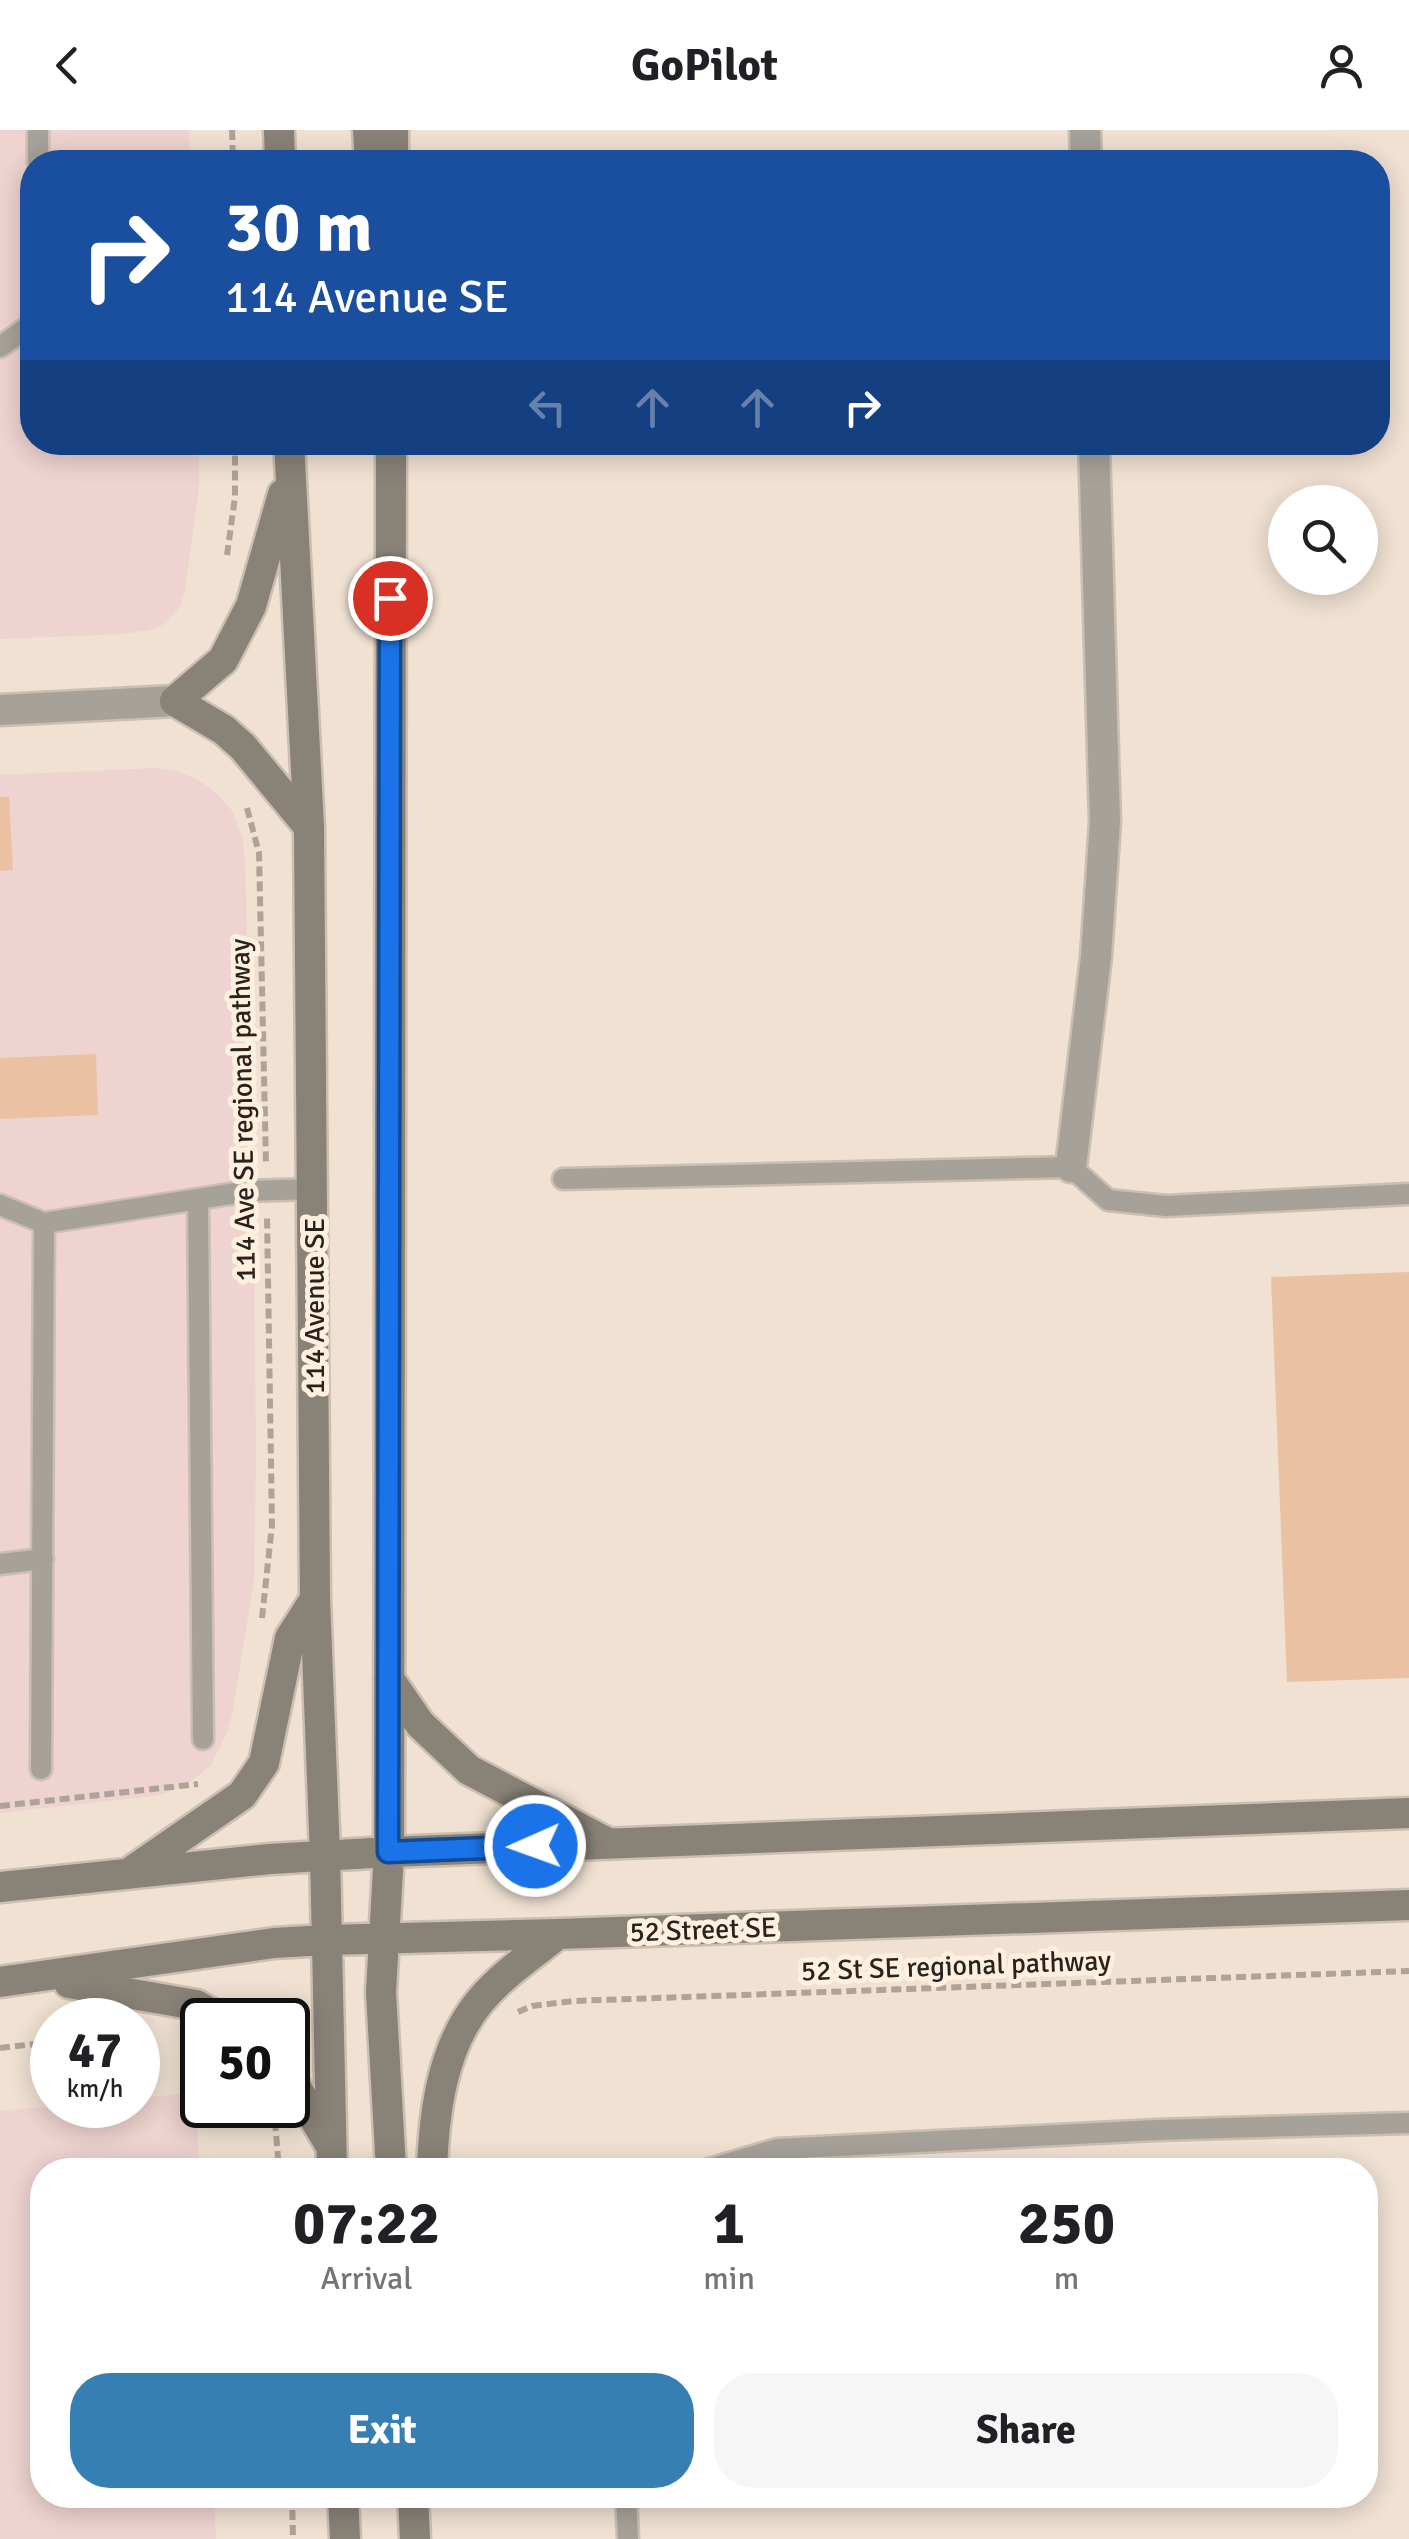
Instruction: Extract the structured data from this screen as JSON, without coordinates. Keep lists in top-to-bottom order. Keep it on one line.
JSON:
{"streets":{"main road":["114 Avenue SE","52 Street SE"],"path":["114 Ave SE regional pathway","52 St SE regional pathway"]},"crossings":[["114 Avenue SE","52 Street SE"]],"page":{"header":"GoPilot","turn":["30 m","114 Avenue SE"],"speed":"47 km/h","limit":"50","eta":["07:22","Arrival","1","min","250","m"],"buttons":["Exit","Share"]}}
